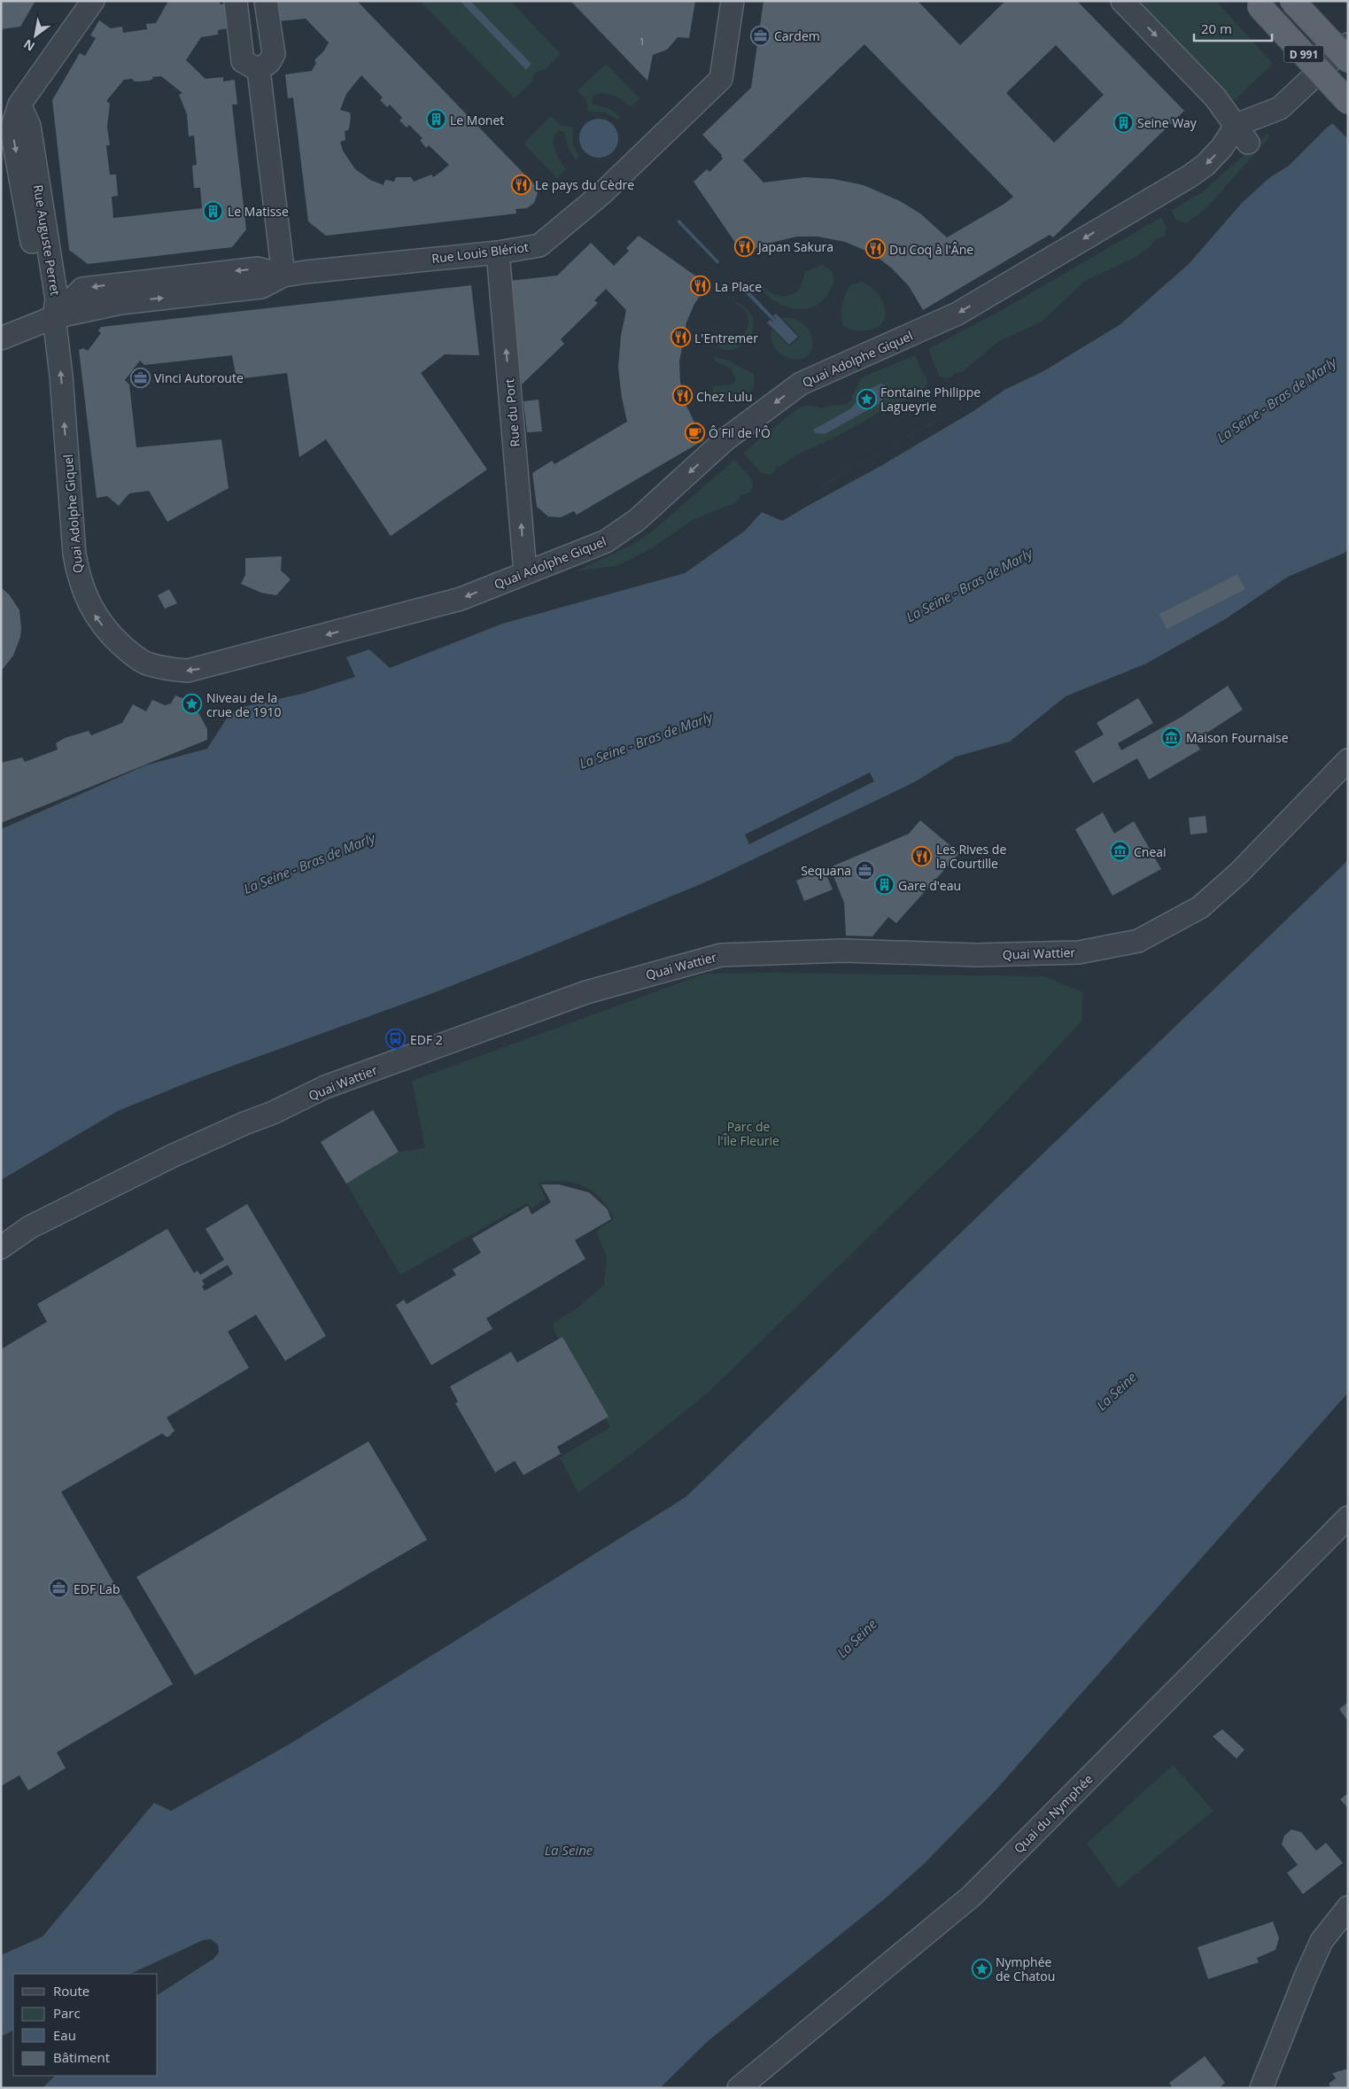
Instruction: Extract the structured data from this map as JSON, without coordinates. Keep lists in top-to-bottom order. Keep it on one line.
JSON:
{"streets":{"main road":["D 991"],"street":["Rue Auguste Perret","Rue Louis Blériot","Quai Adolphe Giquel","Rue du Port","Quai Wattier","Quai du Nymphée"]},"crossings":[["Rue Auguste Perret","Rue Louis Blériot"],["Rue Auguste Perret","Quai Adolphe Giquel"],["Rue Louis Blériot","Quai Adolphe Giquel"],["Rue Louis Blériot","Rue du Port"],["Quai Adolphe Giquel","Rue du Port"]],"one_way":["Rue du Port"],"water":["La Seine - Bras de Marly","La Seine"],"parks":["Parc de l'Île Fleurie"],"places":{"office":["Cardem","Vinci Autoroute","Sequana","EDF Lab"],"building":["Le Monet","Seine Way","Le Matisse","Gare d'eau"],"restaurant":["Le pays du Cèdre","Japan Sakura","Du Coq à l'Âne","La Place","L'Entremer","Chez Lulu","Les Rives de la Courtille"],"place":["Fontaine Philippe Lagueyrie","Niveau de la crue de 1910","Nymphée de Chatou"],"cafe":["Ô Fil de l'Ô"],"museum":["Maison Fournaise","Cneai"],"bus stop":["EDF 2"]},"house_numbers":["1"],"legend":["Route","Parc","Eau","Bâtiment"],"scale_bar":"20 m","north":"bottom left"}
